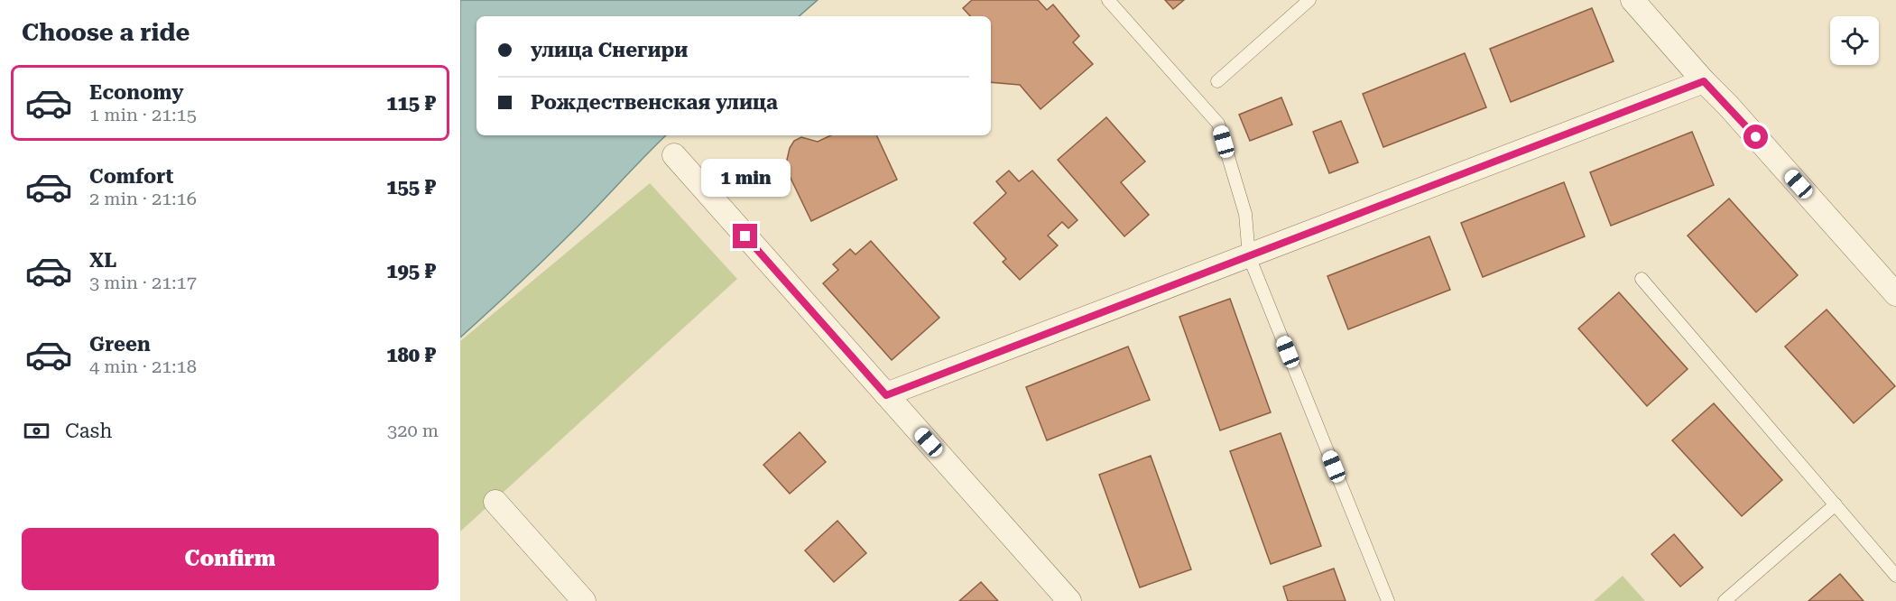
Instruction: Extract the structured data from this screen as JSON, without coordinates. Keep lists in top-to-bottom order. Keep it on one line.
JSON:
{"page":{"heading":"Choose a ride","banner":["улица Снегири","Рождественская улица"],"list":[{"name":"Economy","note":"1 min · 21:15","value":"115 ₽"},{"name":"Comfort","note":"2 min · 21:16","value":"155 ₽"},{"name":"XL","note":"3 min · 21:17","value":"195 ₽"},{"name":"Green","note":"4 min · 21:18","value":"180 ₽"}],"bubble":"1 min","pay":["Cash","320 m"],"buttons":"Confirm"}}
